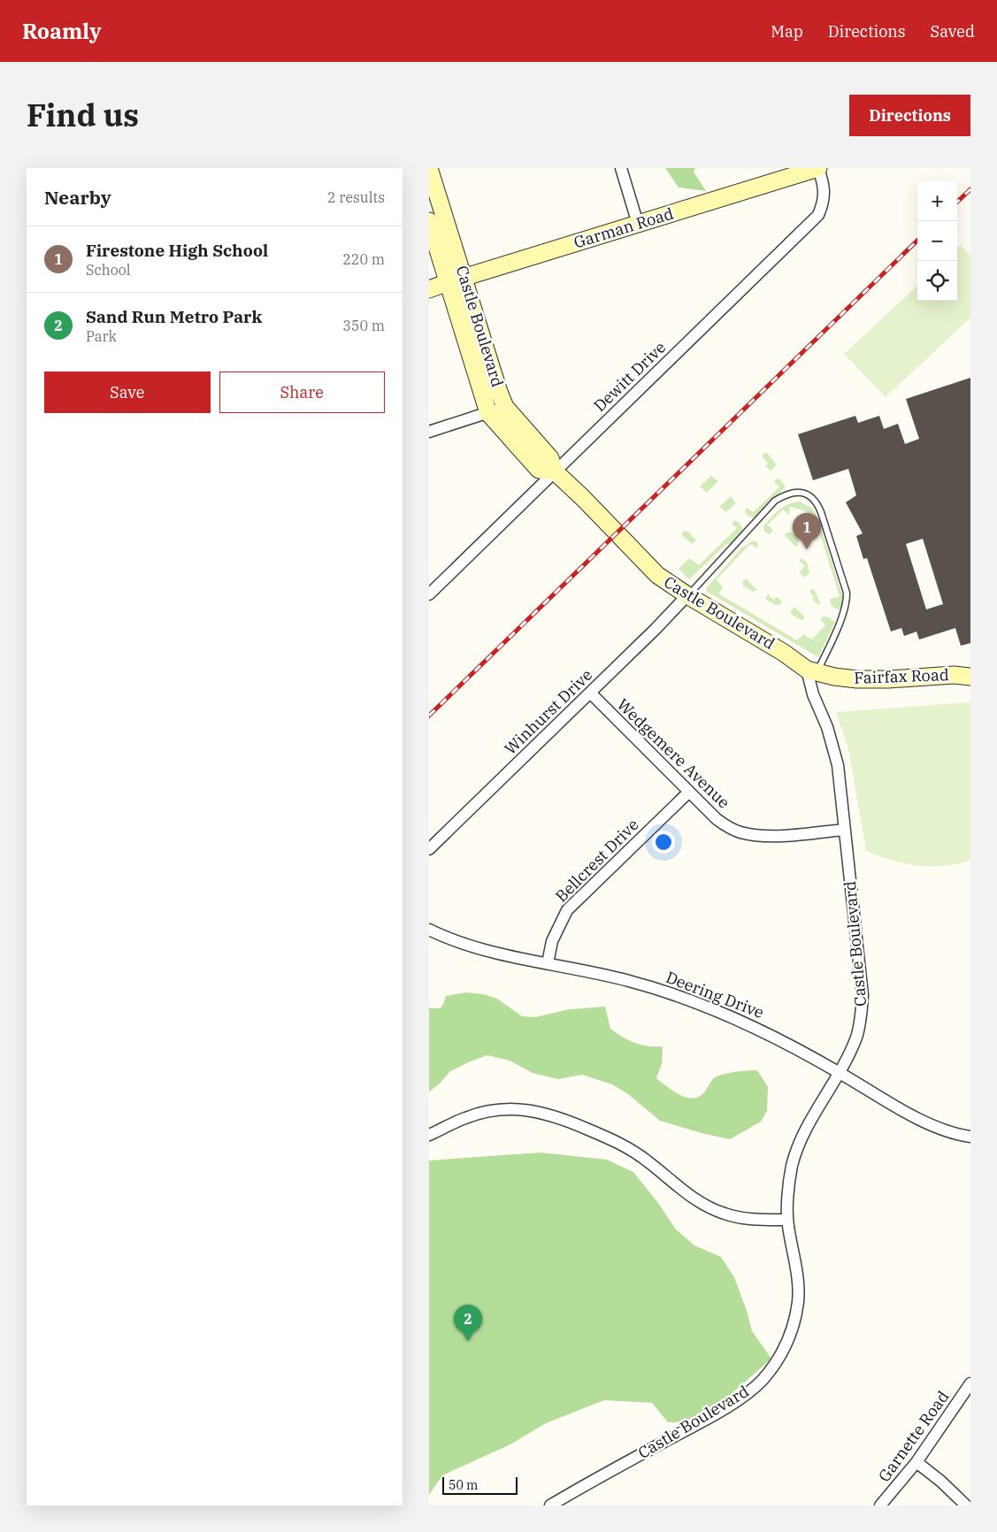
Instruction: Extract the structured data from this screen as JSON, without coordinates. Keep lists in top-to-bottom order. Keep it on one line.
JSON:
{"streets":{"street":["Garman Road","Castle Boulevard","Dewitt Drive","Fairfax Road","Winhurst Drive","Wedgemere Avenue","Bellcrest Drive","Deering Drive","Garnette Road"]},"crossings":[["Garman Road","Castle Boulevard"],["Garman Road","Dewitt Drive"],["Castle Boulevard","Dewitt Drive"],["Castle Boulevard","Fairfax Road"],["Castle Boulevard","Winhurst Drive"],["Castle Boulevard","Wedgemere Avenue"],["Castle Boulevard","Deering Drive"],["Winhurst Drive","Wedgemere Avenue"],["Wedgemere Avenue","Bellcrest Drive"],["Bellcrest Drive","Deering Drive"]],"scale_bar":"50 m","page":{"header":"Roamly","nav":["Map","Directions","Saved"],"title":"Find us","buttons":["Directions",["Save","Share"]],"heading":["Nearby","2 results"],"map_buttons":["+","−"],"list":[{"mark":"1","name":"Firestone High School","note":"School","value":"220 m"},{"mark":"2","name":"Sand Run Metro Park","note":"Park","value":"350 m"}],"pins":["1","2"],"scale":"50 m"}}
